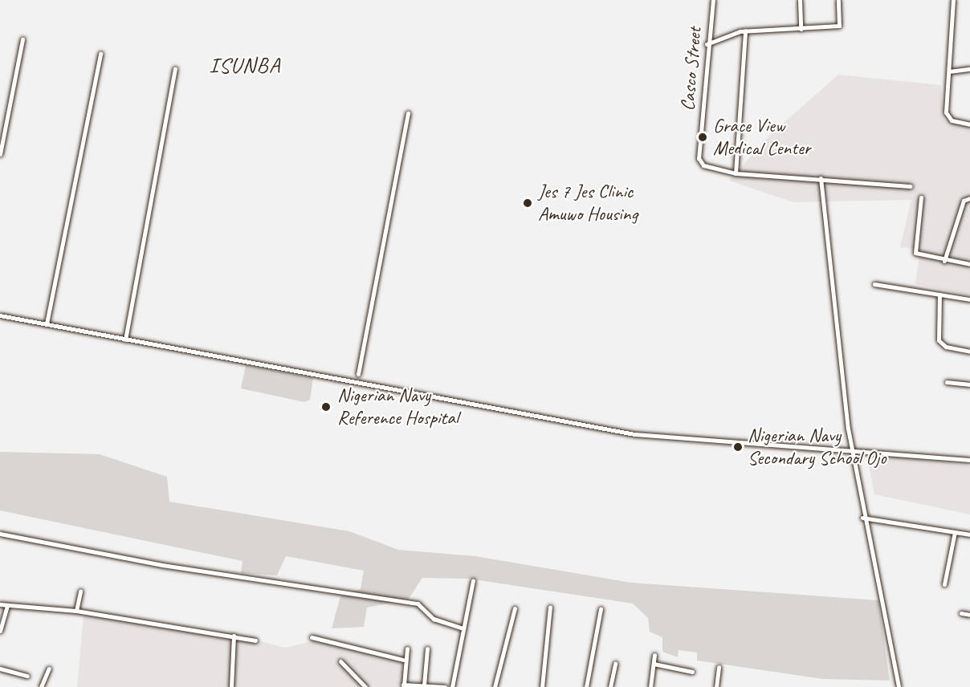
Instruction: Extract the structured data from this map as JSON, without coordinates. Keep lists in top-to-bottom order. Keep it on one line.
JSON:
{"streets":{"street":["Casco Street"]},"districts":["ISUNBA"],"places":["Grace View Medical Center","Jes 7 Jes Clinic Amuwo Housing","Nigerian Navy Reference Hospital","Nigerian Navy Secondary School Ojo"]}
